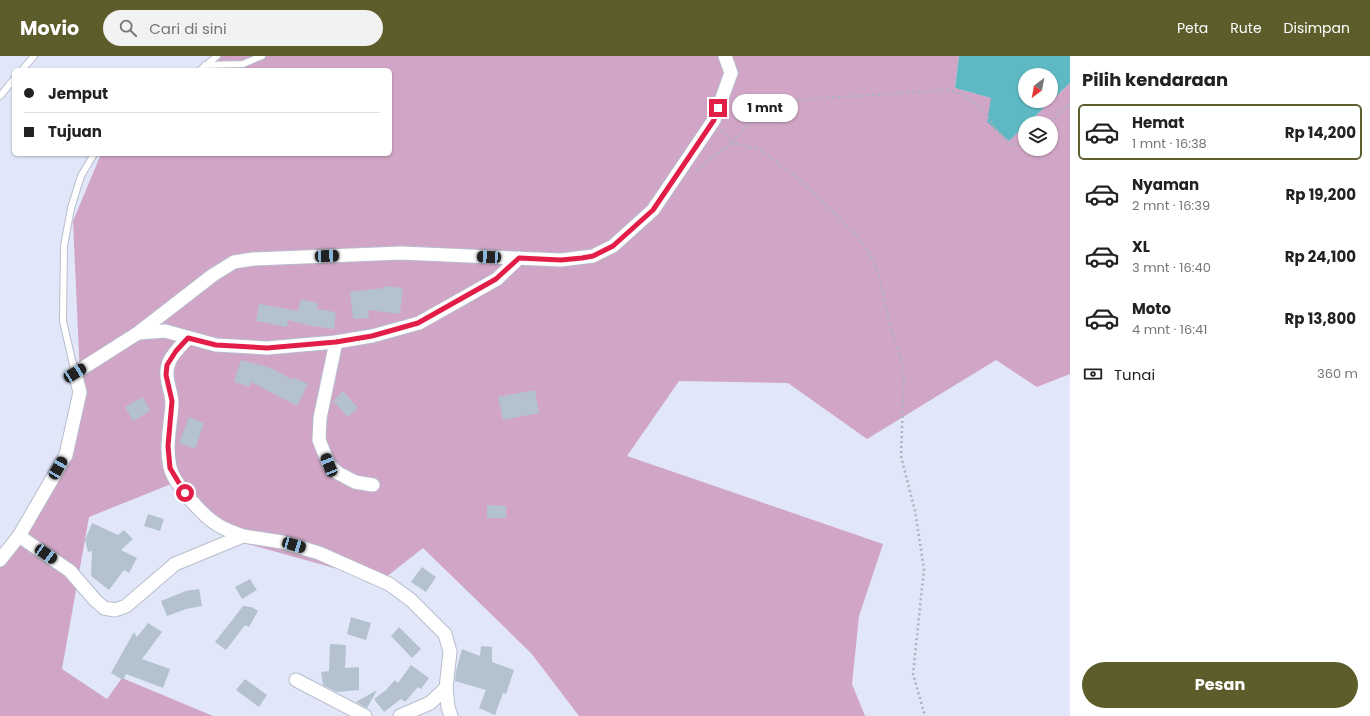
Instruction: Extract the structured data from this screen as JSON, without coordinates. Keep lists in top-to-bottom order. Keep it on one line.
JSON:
{"north":"bottom left","page":{"header":"Movio","search":"Cari di sini","nav":["Peta","Rute","Disimpan"],"heading":"Pilih kendaraan","banner":["Jemput","Tujuan"],"bubble":"1 mnt","list":[{"name":"Hemat","note":"1 mnt · 16:38","value":"Rp 14,200"},{"name":"Nyaman","note":"2 mnt · 16:39","value":"Rp 19,200"},{"name":"XL","note":"3 mnt · 16:40","value":"Rp 24,100"},{"name":"Moto","note":"4 mnt · 16:41","value":"Rp 13,800"}],"pay":["Tunai","360 m"],"buttons":"Pesan"}}
